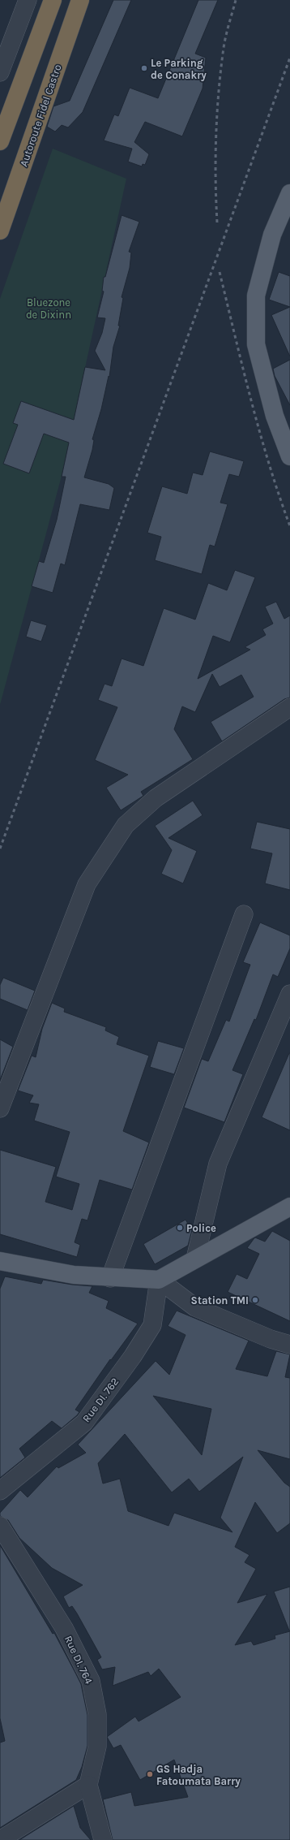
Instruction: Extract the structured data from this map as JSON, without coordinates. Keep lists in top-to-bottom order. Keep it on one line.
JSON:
{"streets":{"highway":["Autoroute Fidel Castro"],"street":["Rue DI. 762","Rue DI. 764"]},"parks":["Bluezone de Dixinn"],"places":["Le Parking de Conakry","Police","Station TMI","GS Hadja Fatoumata Barry"]}
